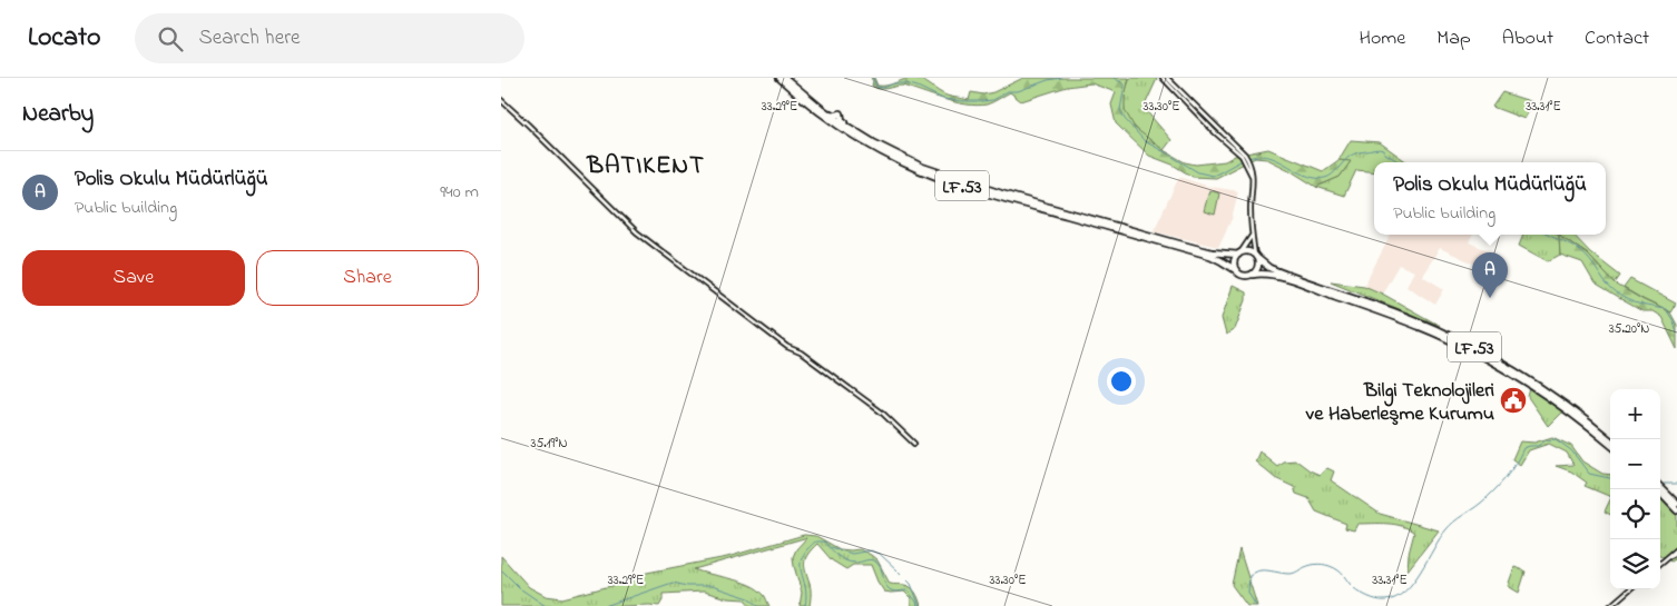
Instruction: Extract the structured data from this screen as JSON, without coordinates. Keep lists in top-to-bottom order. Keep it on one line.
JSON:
{"streets":{"highway":["LF.53"]},"districts":["BATIKENT"],"places":{"public building":["Bilgi Teknolojileri ve Haberleşme Kurumu"]},"page":{"header":"Locato","search":"Search here","nav":["Home","Map","About","Contact"],"heading":"Nearby","list":[{"mark":"A","name":"Polis Okulu Müdürlüğü","note":"Public building","value":"940 m"}],"popup":["Polis Okulu Müdürlüğü","Public building"],"buttons":["Save","Share"],"pins":"A","map_buttons":["+","−"]},"coordinates":["33.29°E","33.30°E","33.31°E","35.20°N","35.19°N"]}
